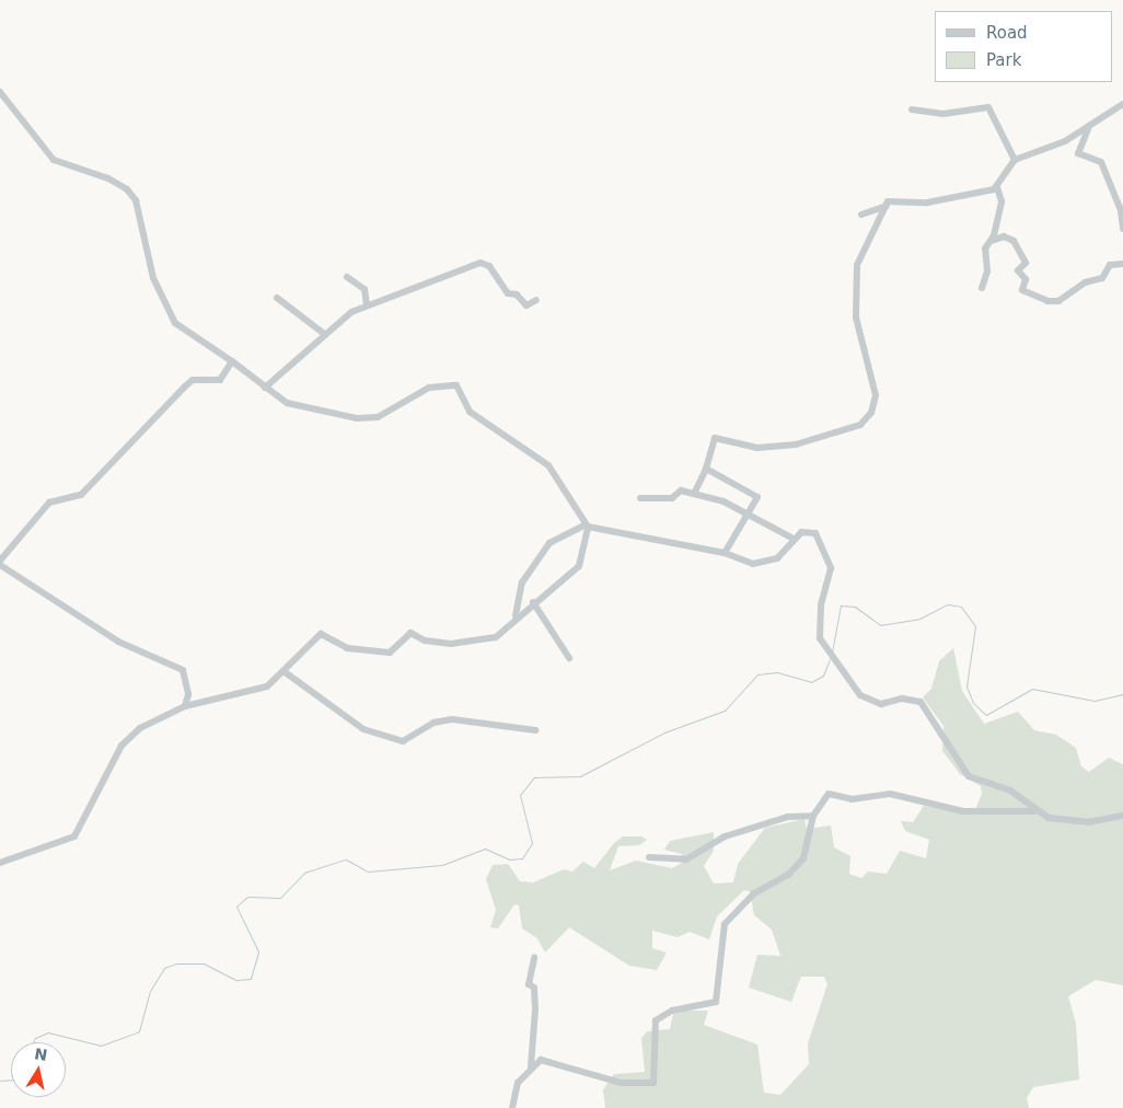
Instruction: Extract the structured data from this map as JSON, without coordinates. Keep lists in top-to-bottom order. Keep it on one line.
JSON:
{"legend":["Road","Park"],"north":"top"}
